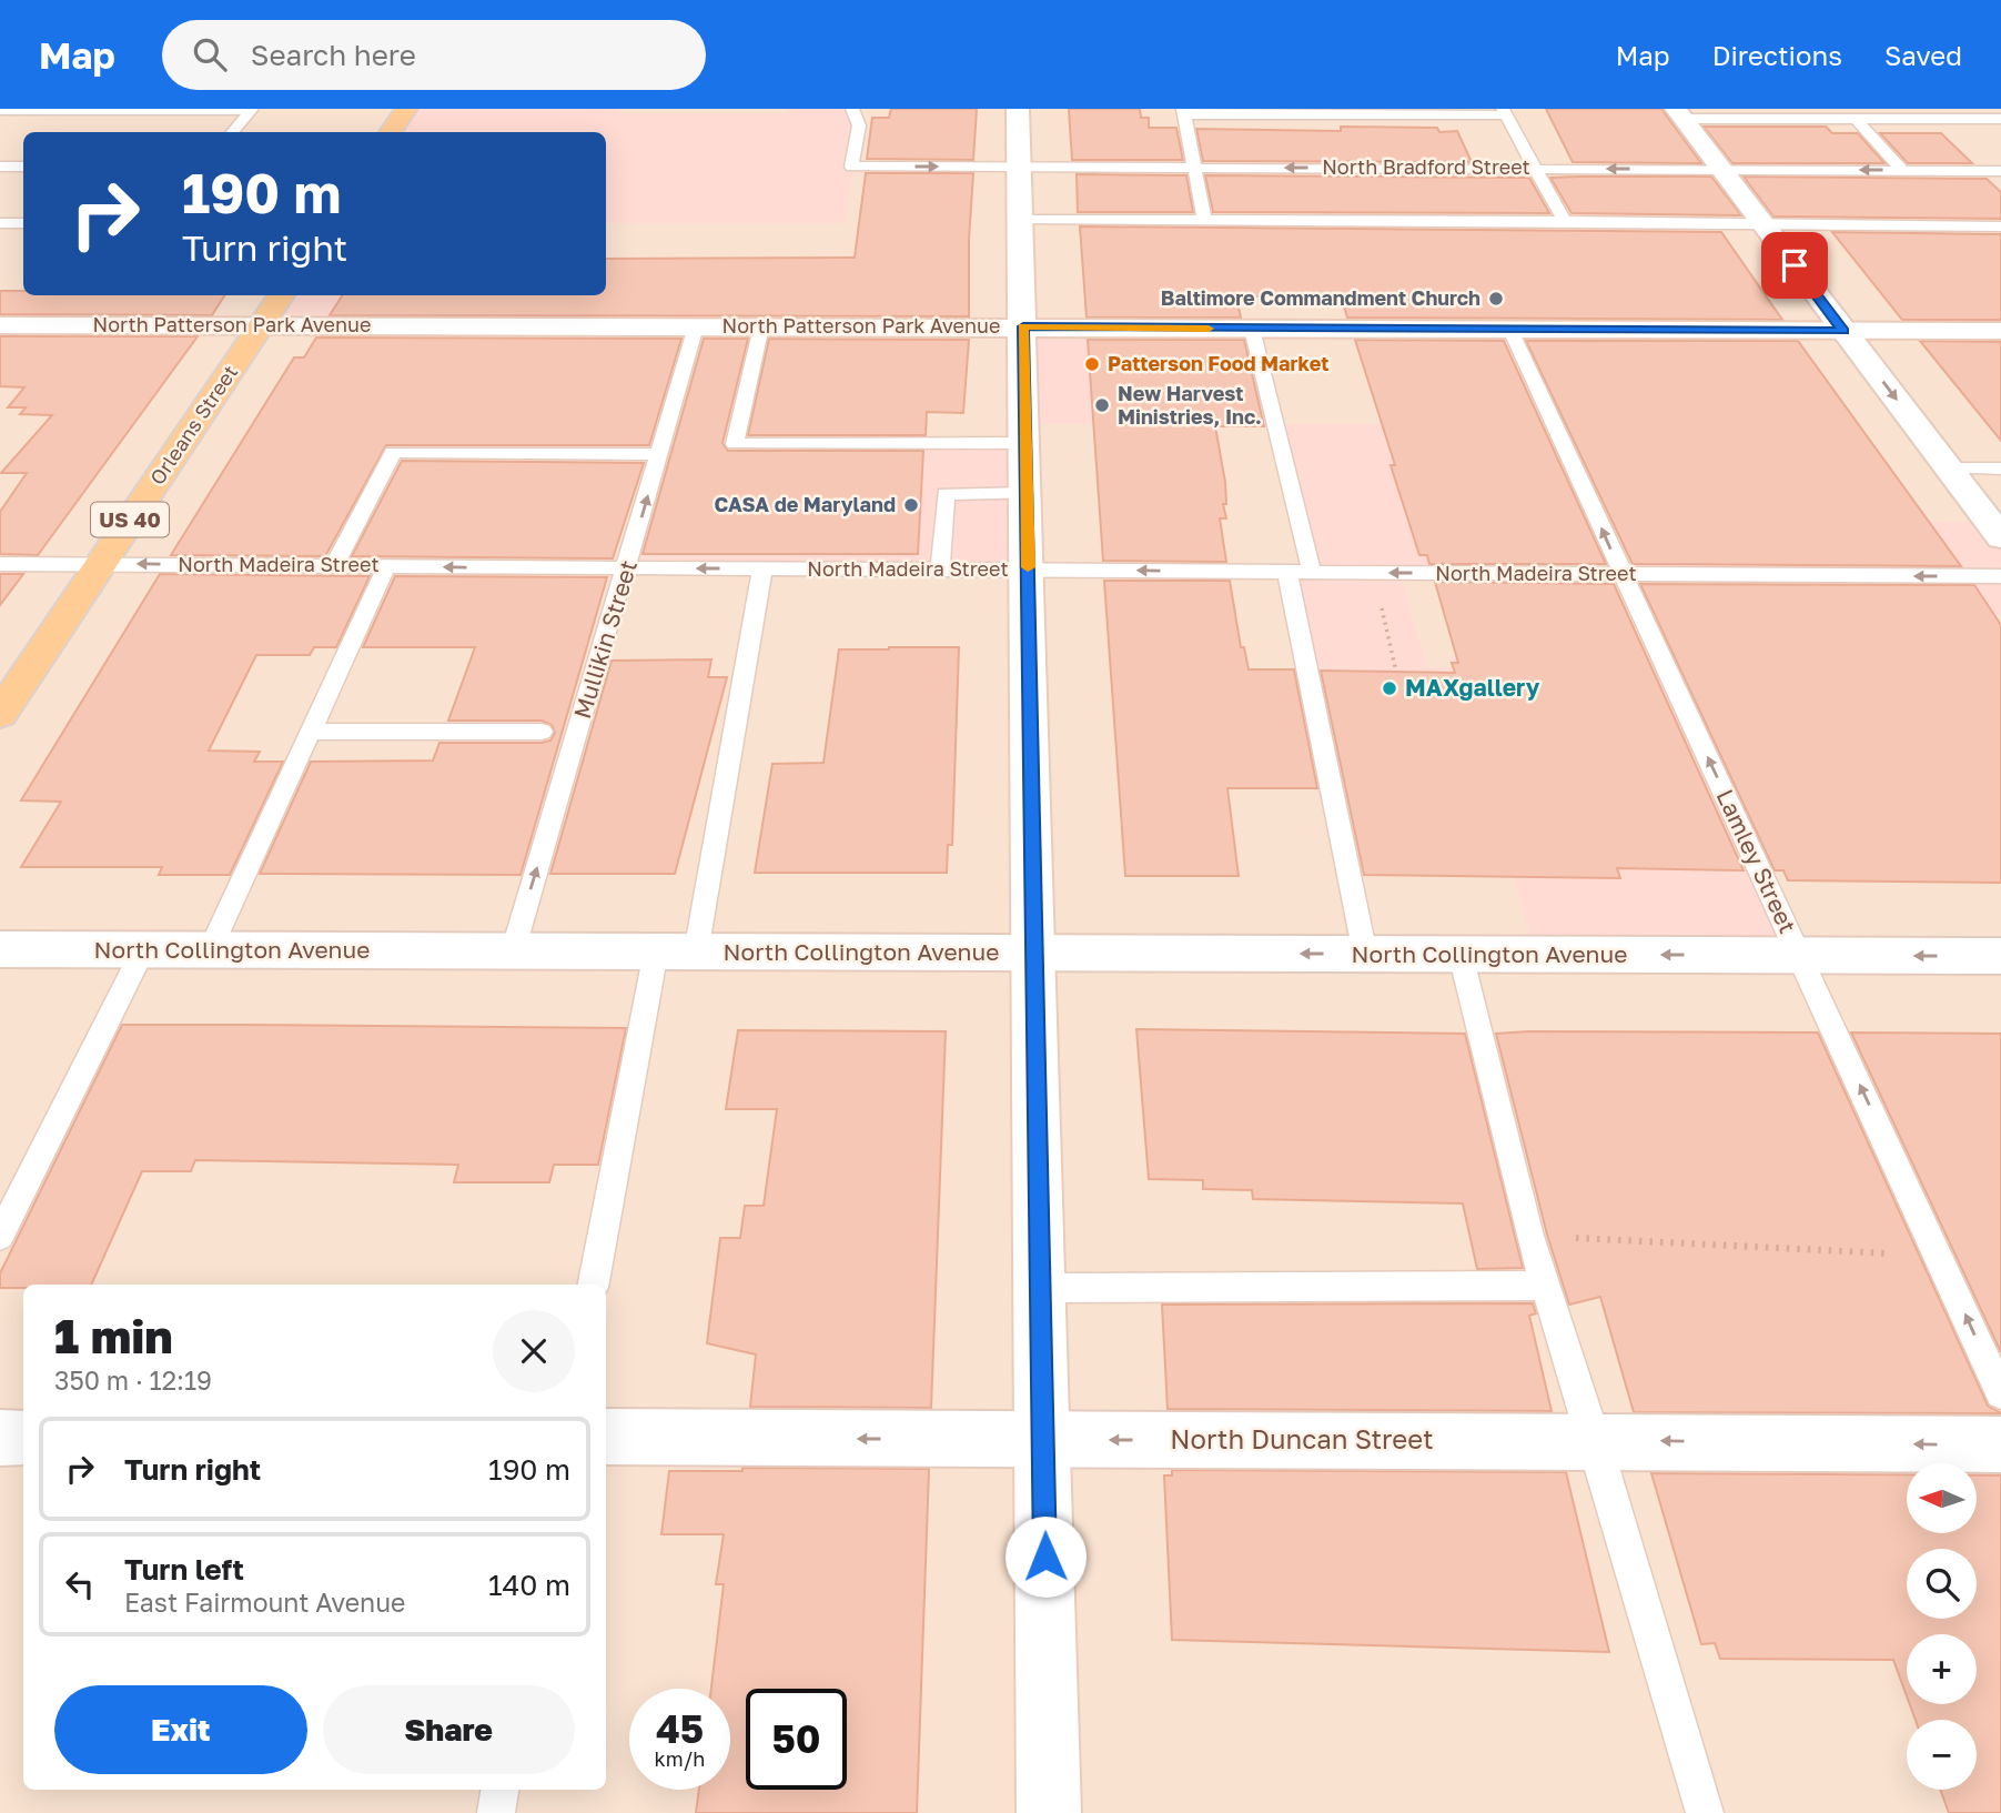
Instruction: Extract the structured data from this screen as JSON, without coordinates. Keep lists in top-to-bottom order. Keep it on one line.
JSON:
{"streets":{"main road":["Orleans Street","US 40"],"street":["North Patterson Park Avenue","North Collington Avenue","North Duncan Street"],"lane":["North Bradford Street","North Madeira Street","Mullikin Street","Lamley Street"]},"crossings":[["North Patterson Park Avenue","Orleans Street"],["North Patterson Park Avenue","Mullikin Street"],["North Patterson Park Avenue","Lamley Street"],["Orleans Street","North Madeira Street"],["North Madeira Street","Mullikin Street"],["North Madeira Street","Lamley Street"],["Mullikin Street","North Collington Avenue"],["Lamley Street","North Collington Avenue"]],"one_way":["North Madeira Street","Lamley Street","North Collington Avenue","North Duncan Street"],"places":["Baltimore Commandment Church","Patterson Food Market","New Harvest Ministries, Inc.","CASA de Maryland","MAXgallery"],"north":"left","page":{"header":"Map","search":"Search here","nav":["Map","Directions","Saved"],"turn":["190 m","Turn right"],"heading":["1 min","350 m · 12:19"],"list":[{"name":"Turn right","value":"190 m"},{"name":"Turn left","note":"East Fairmount Avenue","value":"140 m"}],"map_buttons":["+","−"],"buttons":["Exit","Share"],"speed":"45 km/h","limit":"50"}}
